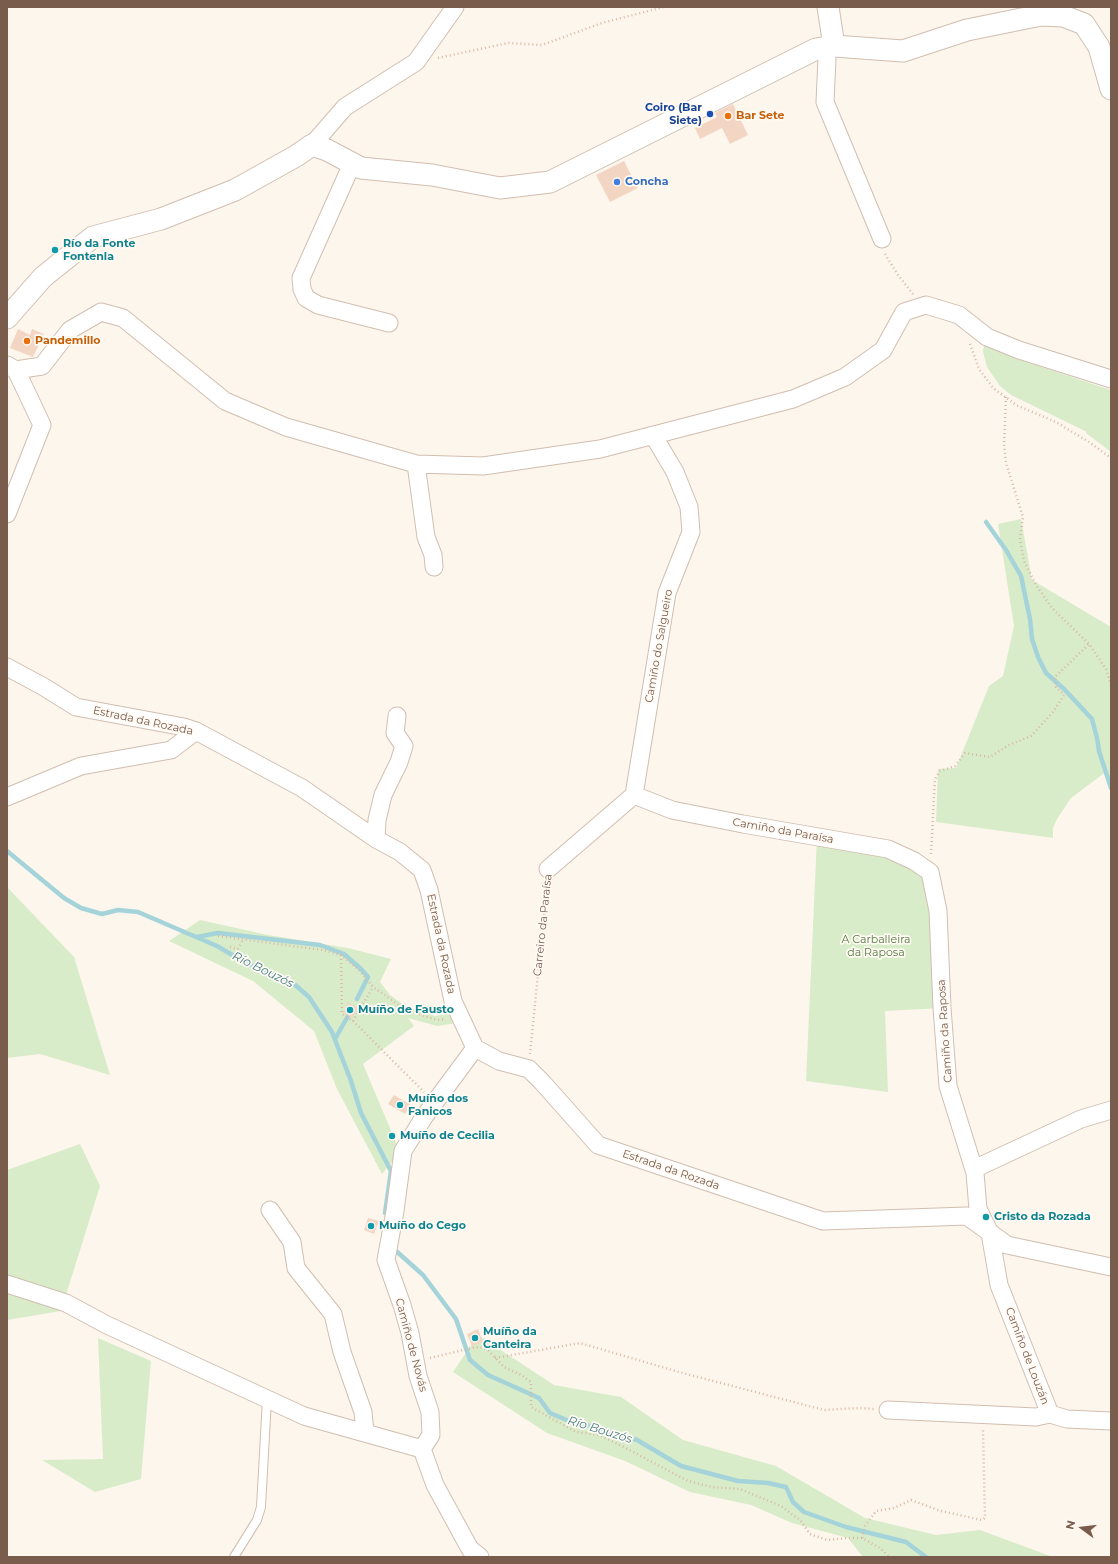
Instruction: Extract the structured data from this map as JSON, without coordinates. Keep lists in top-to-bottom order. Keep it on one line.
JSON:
{"streets":{"street":["Camiño do Salgueiro","Estrada da Rozada","Camiño da Paraísa","Carreiro da Paraísa","Camiño da Raposa","Camiño de Novás","Camiño de Louzán"]},"crossings":[["Camiño do Salgueiro","Camiño da Paraísa"],["Camiño do Salgueiro","Carreiro da Paraísa"],["Estrada da Rozada","Carreiro da Paraísa"],["Estrada da Rozada","Camiño da Raposa"],["Estrada da Rozada","Camiño de Novás"],["Estrada da Rozada","Camiño de Louzán"],["Camiño da Paraísa","Carreiro da Paraísa"],["Camiño da Paraísa","Camiño da Raposa"],["Camiño da Raposa","Camiño de Louzán"]],"water":["Río Bouzós"],"parks":["A Carballeira da Raposa"],"places":["Coiro (Bar Siete)","Bar Sete","Concha","Río da Fonte Fontenla","Pandemillo","Muíño de Fausto","Muíño dos Fanicos","Muíño de Cecilia","Cristo da Rozada","Muíño do Cego","Muíño da Canteira"],"north":"left"}
